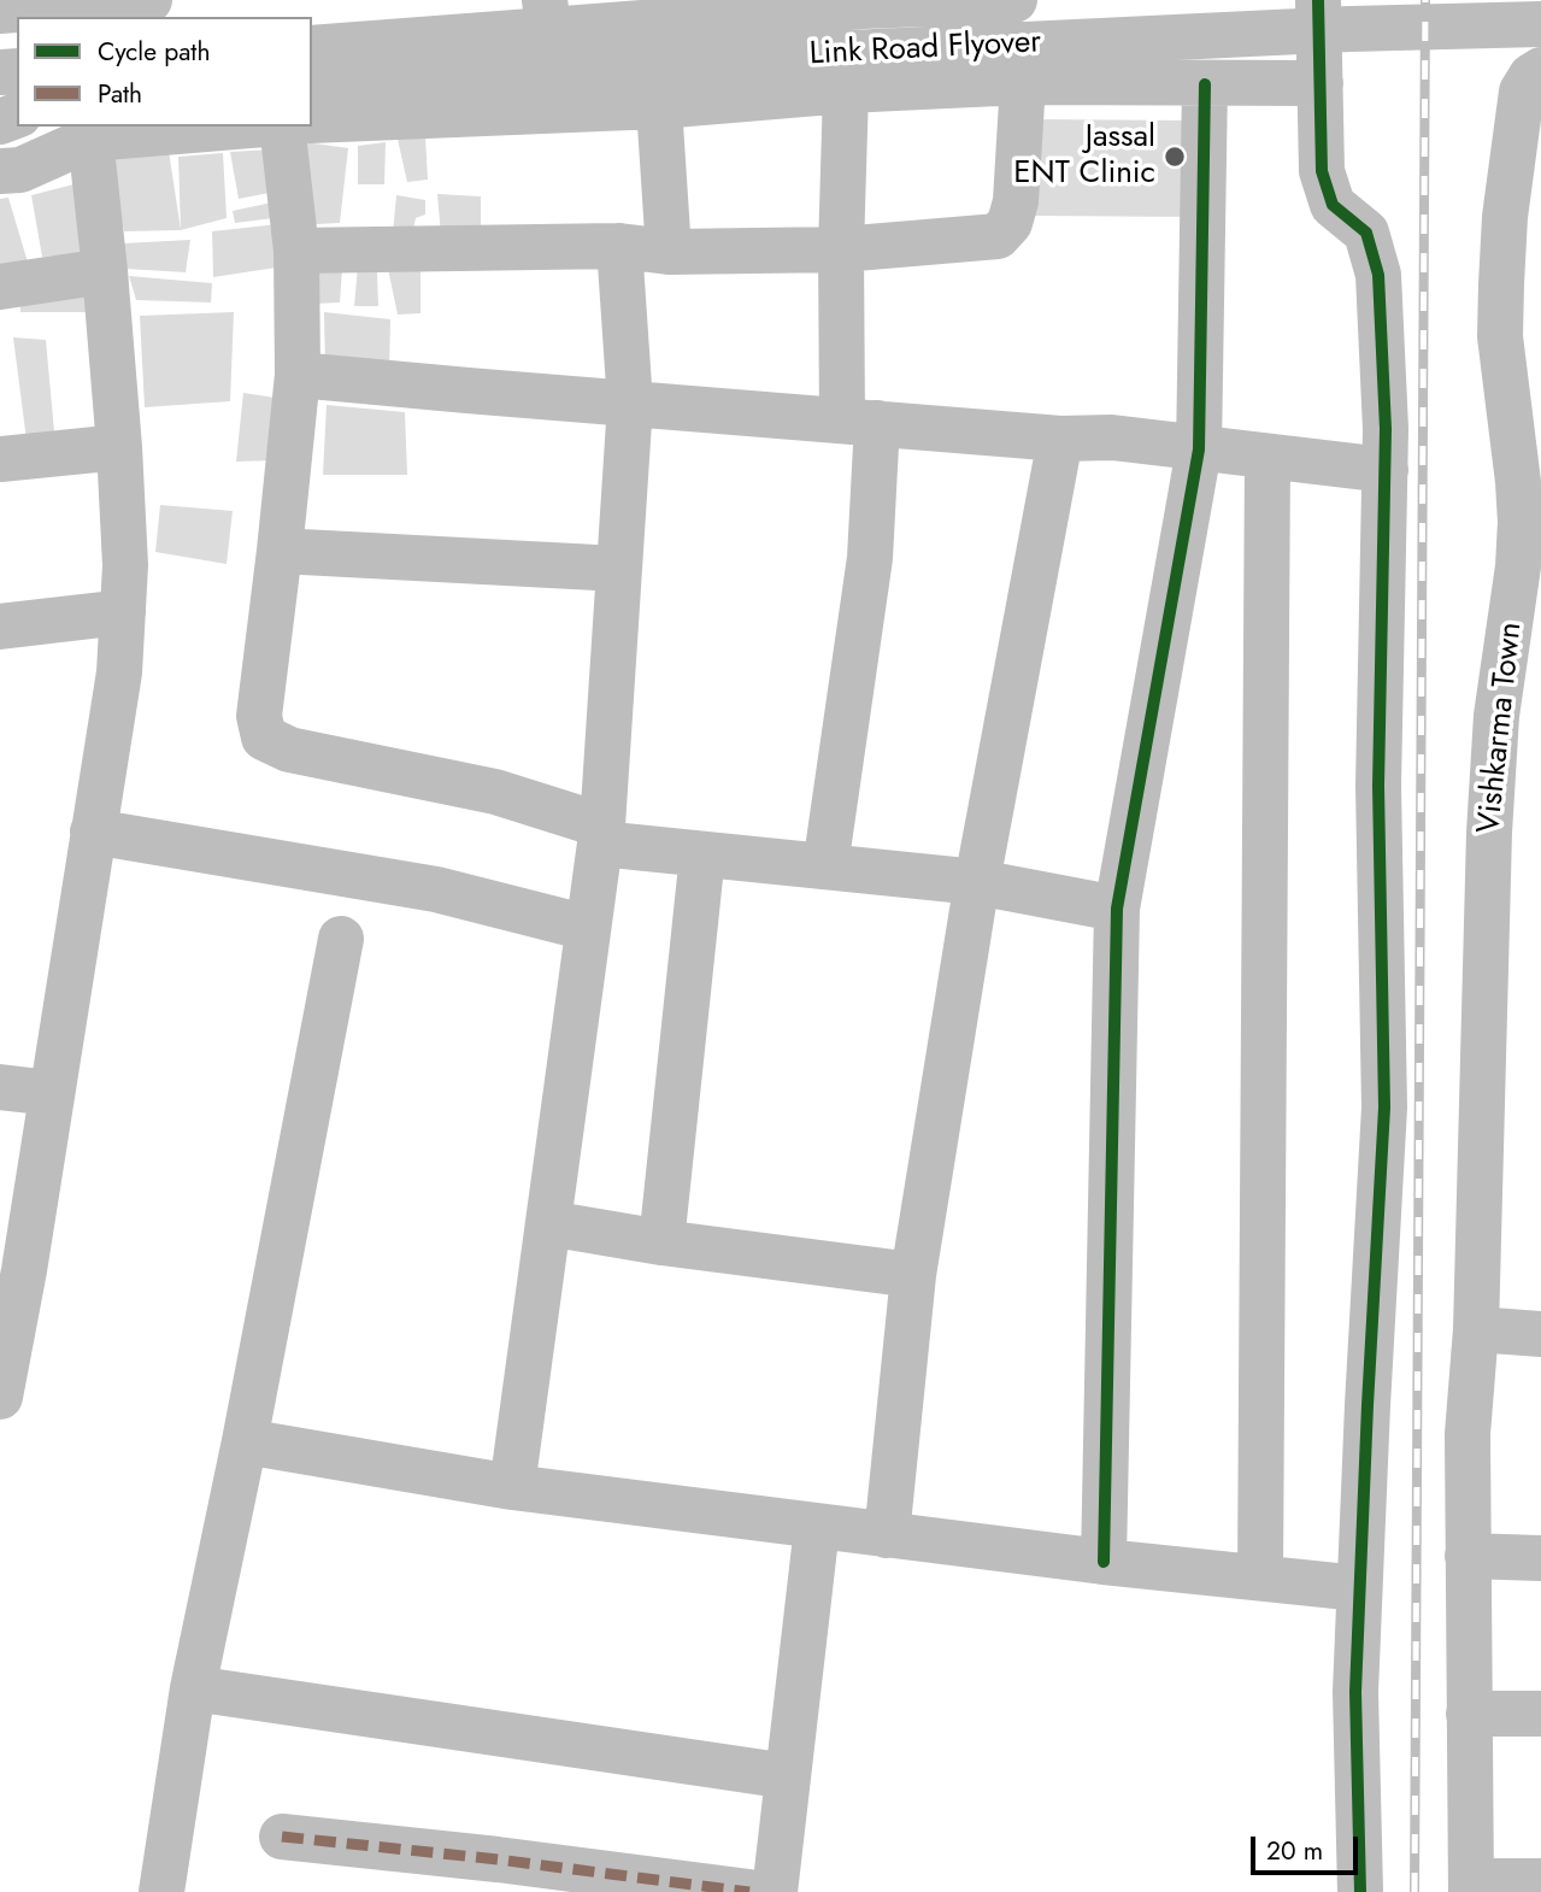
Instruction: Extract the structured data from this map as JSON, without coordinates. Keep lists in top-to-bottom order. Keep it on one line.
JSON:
{"streets":{"street":["Link Road Flyover","Vishkarma Town"]},"places":["Jassal ENT Clinic"],"legend":["Cycle path","Path"],"scale_bar":"20 m"}
